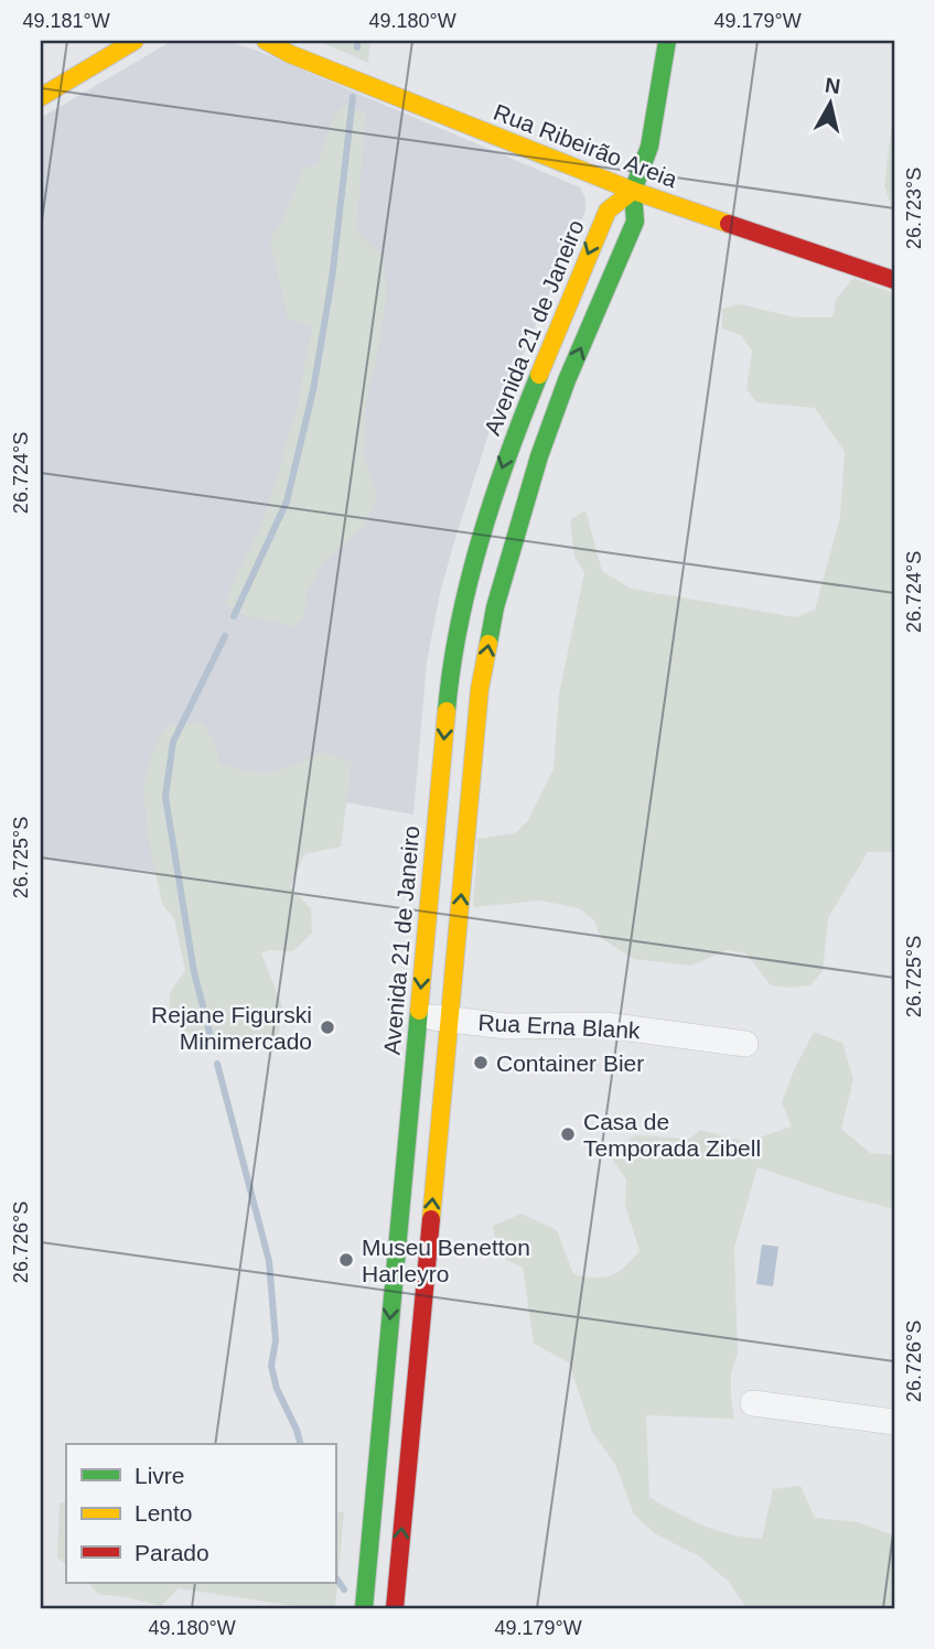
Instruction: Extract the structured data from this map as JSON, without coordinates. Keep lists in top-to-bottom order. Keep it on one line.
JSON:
{"streets":{"street":["Rua Ribeirão Areia","Avenida 21 de Janeiro","Rua Erna Blank"]},"crossings":[["Rua Ribeirão Areia","Avenida 21 de Janeiro"],["Avenida 21 de Janeiro","Rua Erna Blank"]],"places":["Rejane Figurski Minimercado","Container Bier","Casa de Temporada Zibell","Museu Benetton Harleyro"],"legend":["Livre","Lento","Parado"],"north":"top","coordinates":["49.181°W","49.180°W","49.179°W","26.723°S","26.724°S","26.725°S","26.726°S"]}
